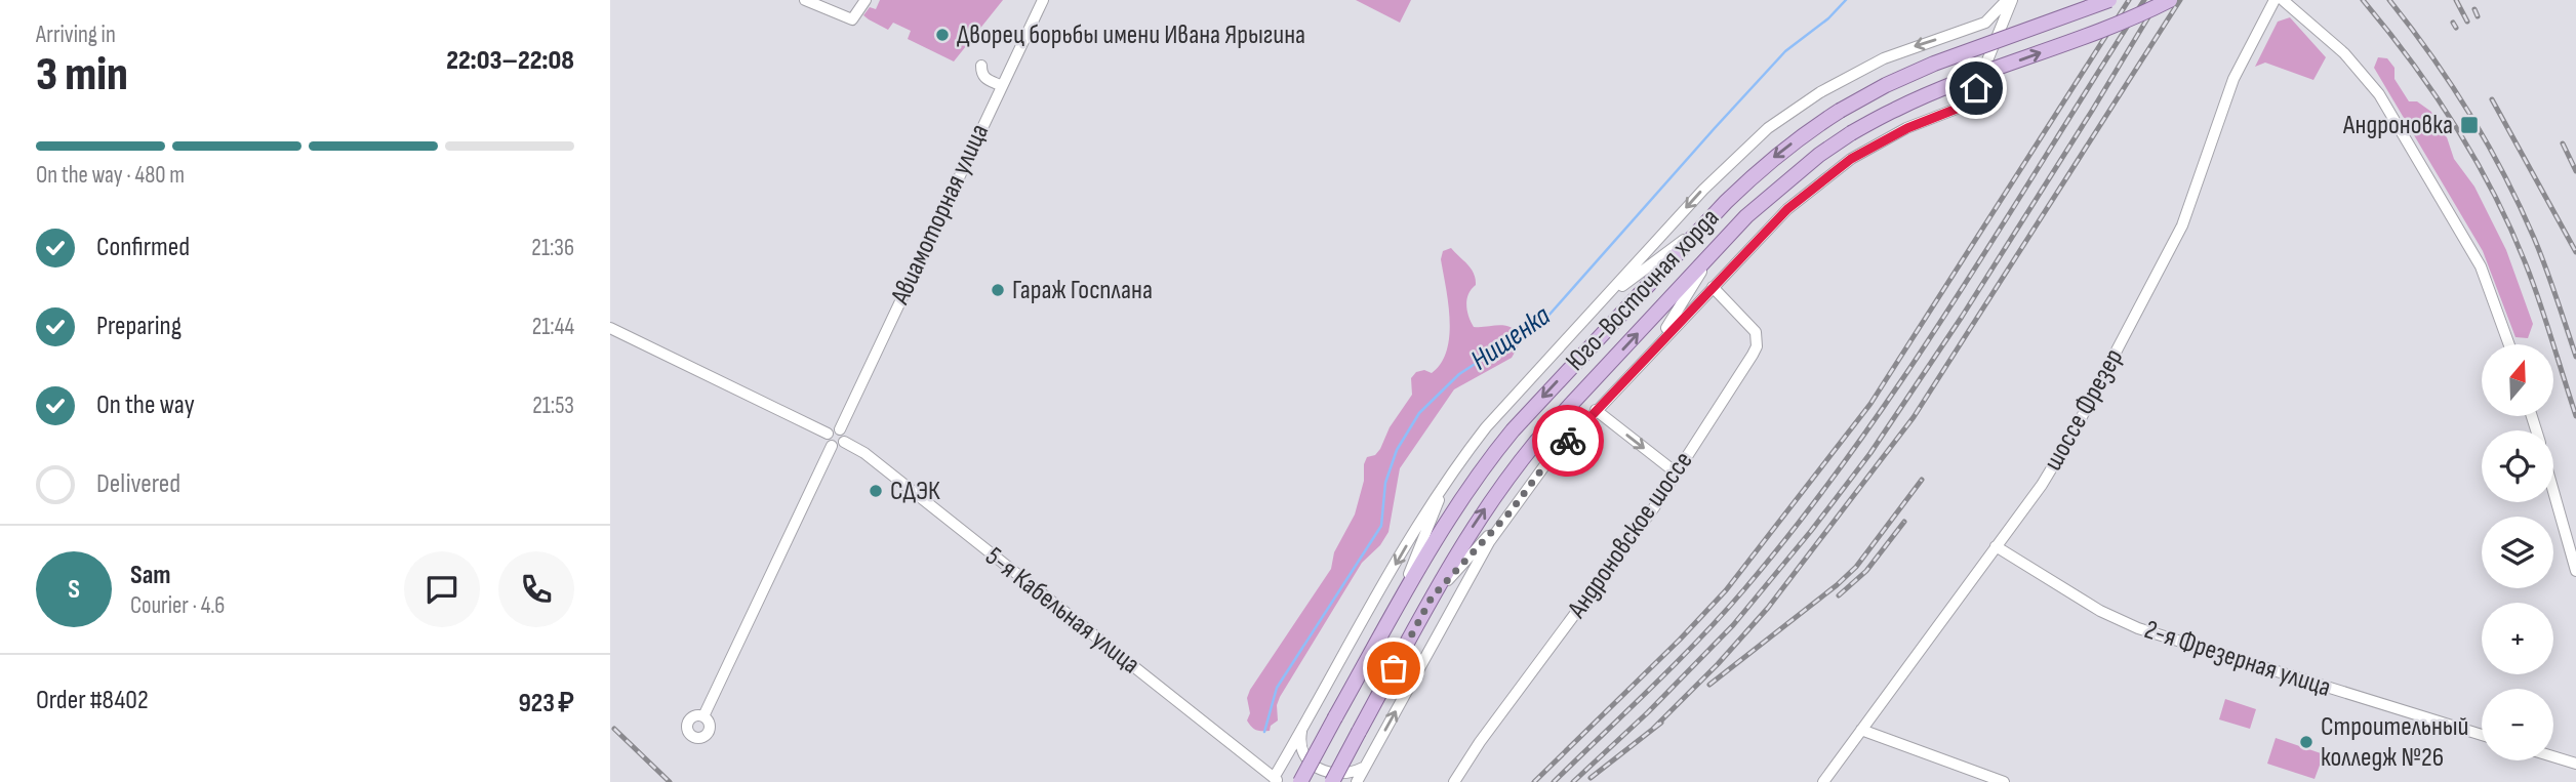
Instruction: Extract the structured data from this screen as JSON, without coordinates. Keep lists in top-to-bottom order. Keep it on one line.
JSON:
{"streets":{"main road":["Юго-Восточная хорда"],"street":["Авиамоторная улица","шоссе Фрезер","Андроновское шоссе","5-я Кабельная улица","2-я Фрезерная улица"]},"crossings":[["Авиамоторная улица","5-я Кабельная улица"],["шоссе Фрезер","2-я Фрезерная улица"]],"water":["Нищенка"],"places":{"other":["Дворец борьбы имени Ивана Ярыгина","Гараж Госплана","СДЭК","Строительный колледж №26"],"transit":["Андроновка"]},"north":"top","page":{"heading":["3 min","Arriving in","22:03–22:08"],"panel":["Sam","Courier · 4.6","Order #8402","923 ₽"],"bar":"On the way · 480 m","list":[["Confirmed","21:36"],["Preparing","21:44"],["On the way","21:53"],"Delivered"],"map_buttons":["+","−"],"round":"S"}}
